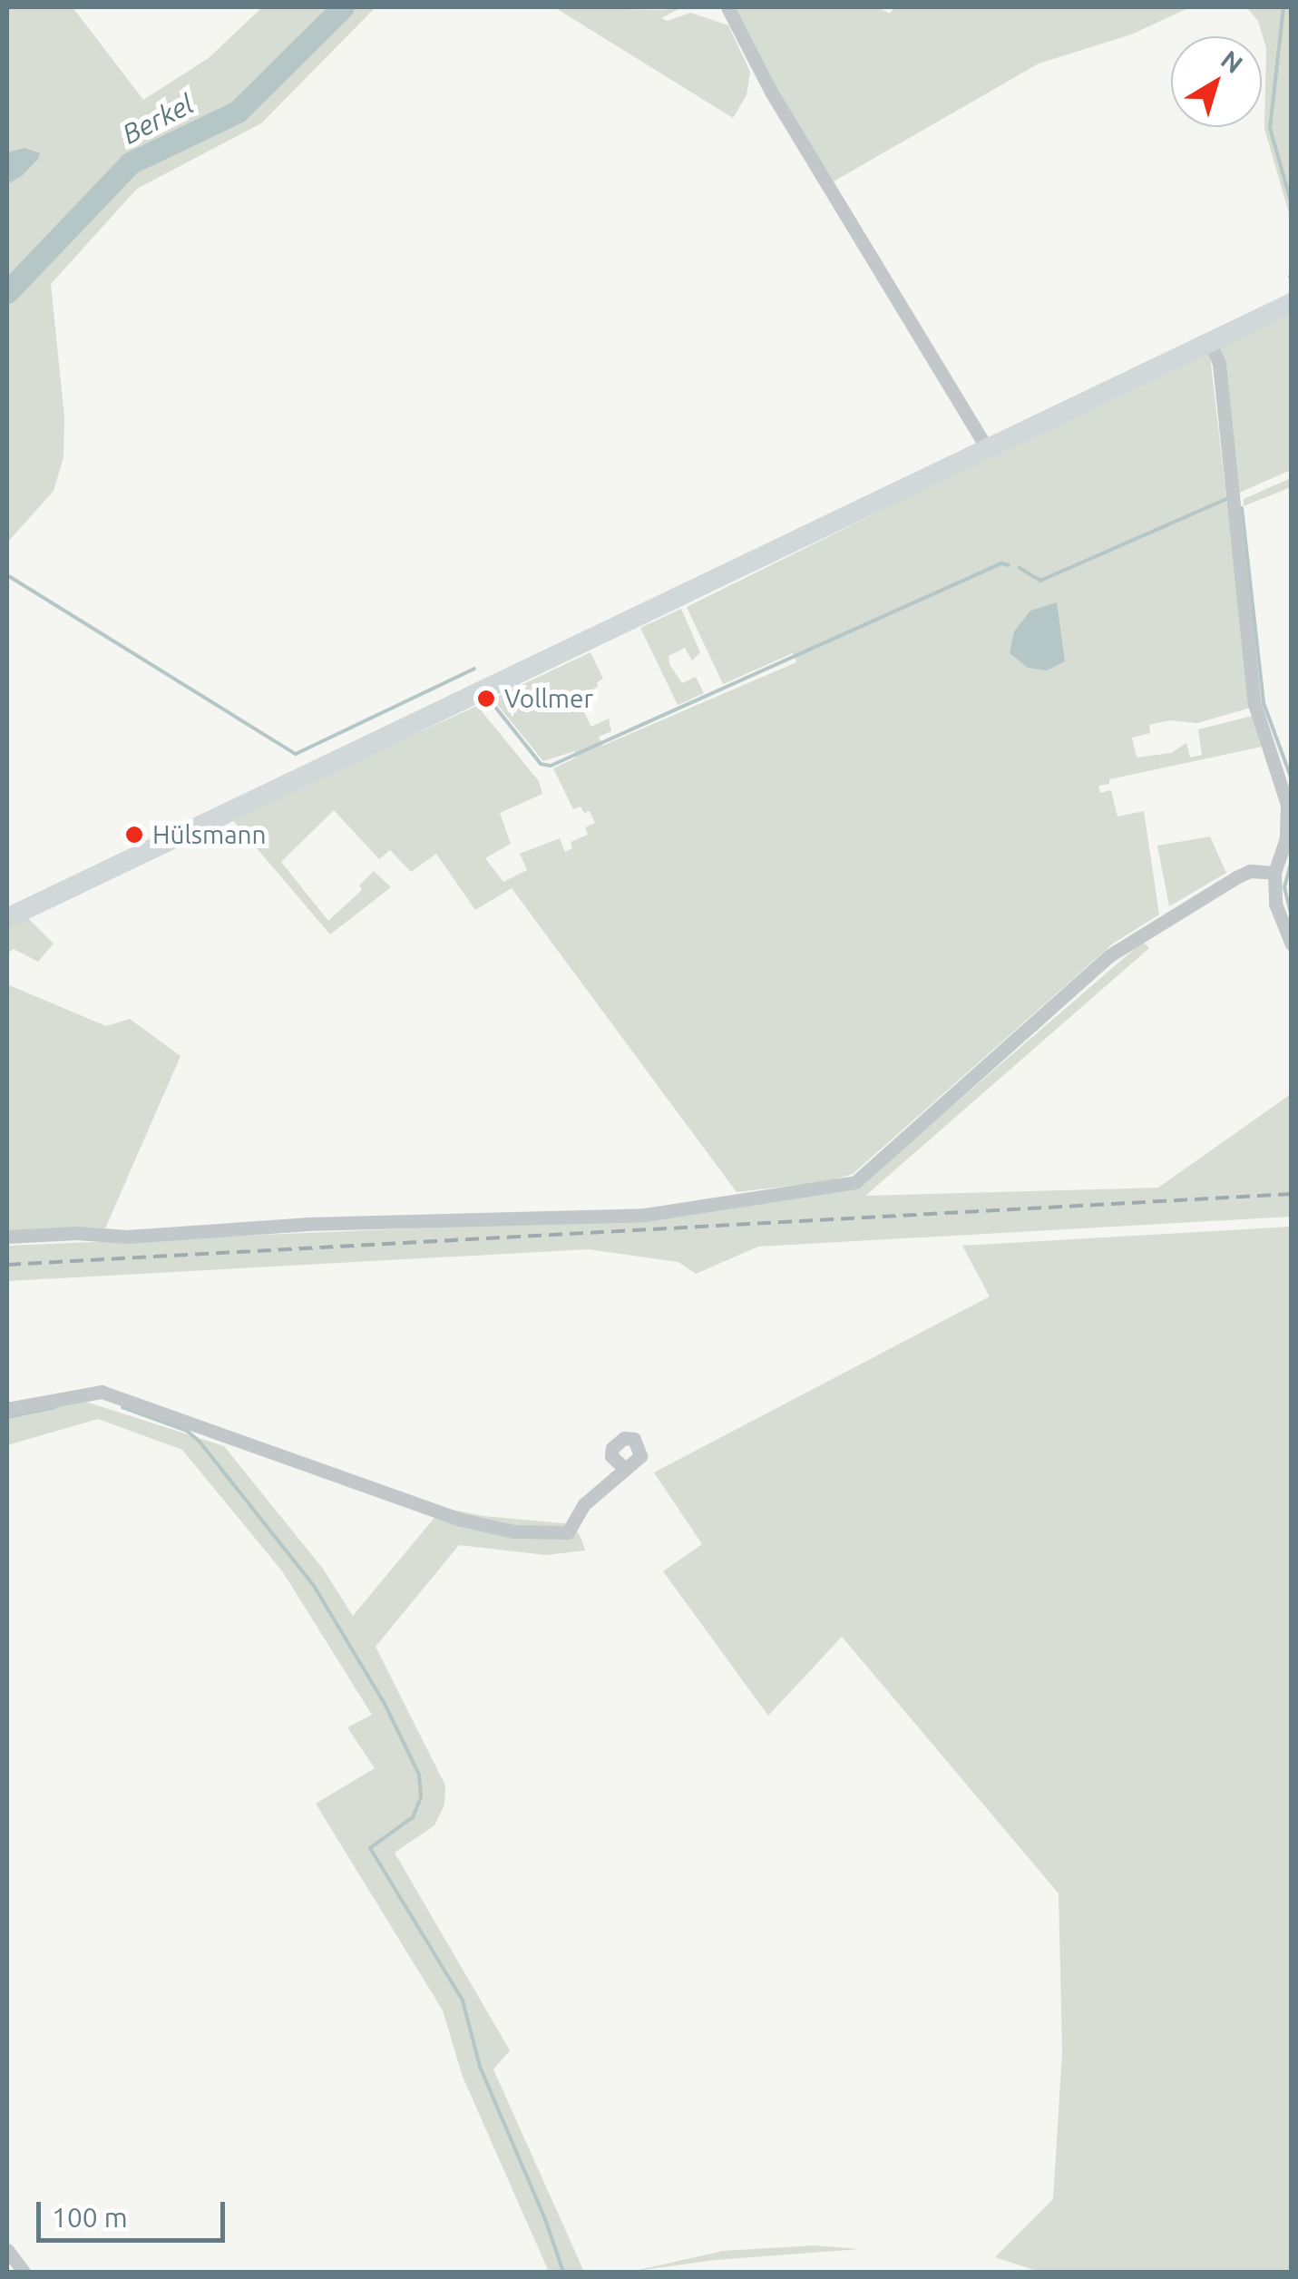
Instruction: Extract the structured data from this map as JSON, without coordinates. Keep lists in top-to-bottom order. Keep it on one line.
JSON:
{"water":["Berkel"],"places":["Vollmer","Hülsmann"],"scale_bar":"100 m","north":"top right"}
